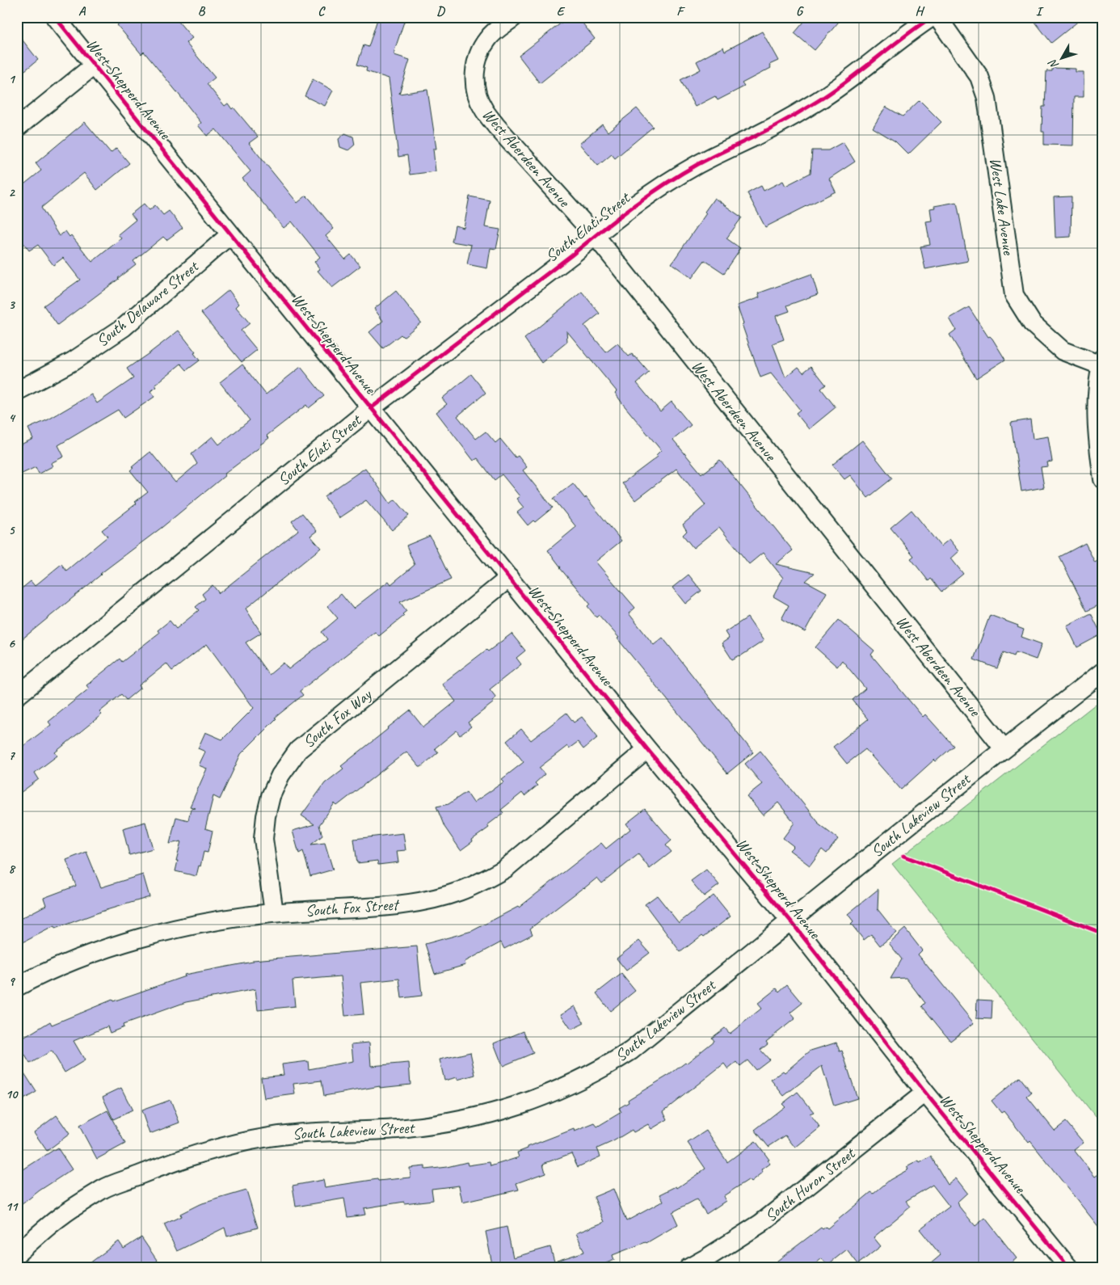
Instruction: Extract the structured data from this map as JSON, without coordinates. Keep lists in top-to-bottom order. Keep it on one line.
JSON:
{"streets":{"street":["West Shepperd Avenue","West Aberdeen Avenue","West Lake Avenue","South Elati Street","South Delaware Street","South Fox Way","South Lakeview Street","South Fox Street","South Huron Street"]},"crossings":[["West Shepperd Avenue","South Elati Street"],["West Shepperd Avenue","South Delaware Street"],["West Shepperd Avenue","South Fox Way"],["West Shepperd Avenue","South Lakeview Street"],["West Shepperd Avenue","South Fox Street"],["West Shepperd Avenue","South Huron Street"],["West Aberdeen Avenue","South Elati Street"],["West Aberdeen Avenue","South Lakeview Street"],["South Fox Way","South Fox Street"]],"north":"bottom left","grid":{"columns":["A","B","C","D","E","F","G","H","I"],"rows":["1","2","3","4","5","6","7","8","9","10","11"]}}
